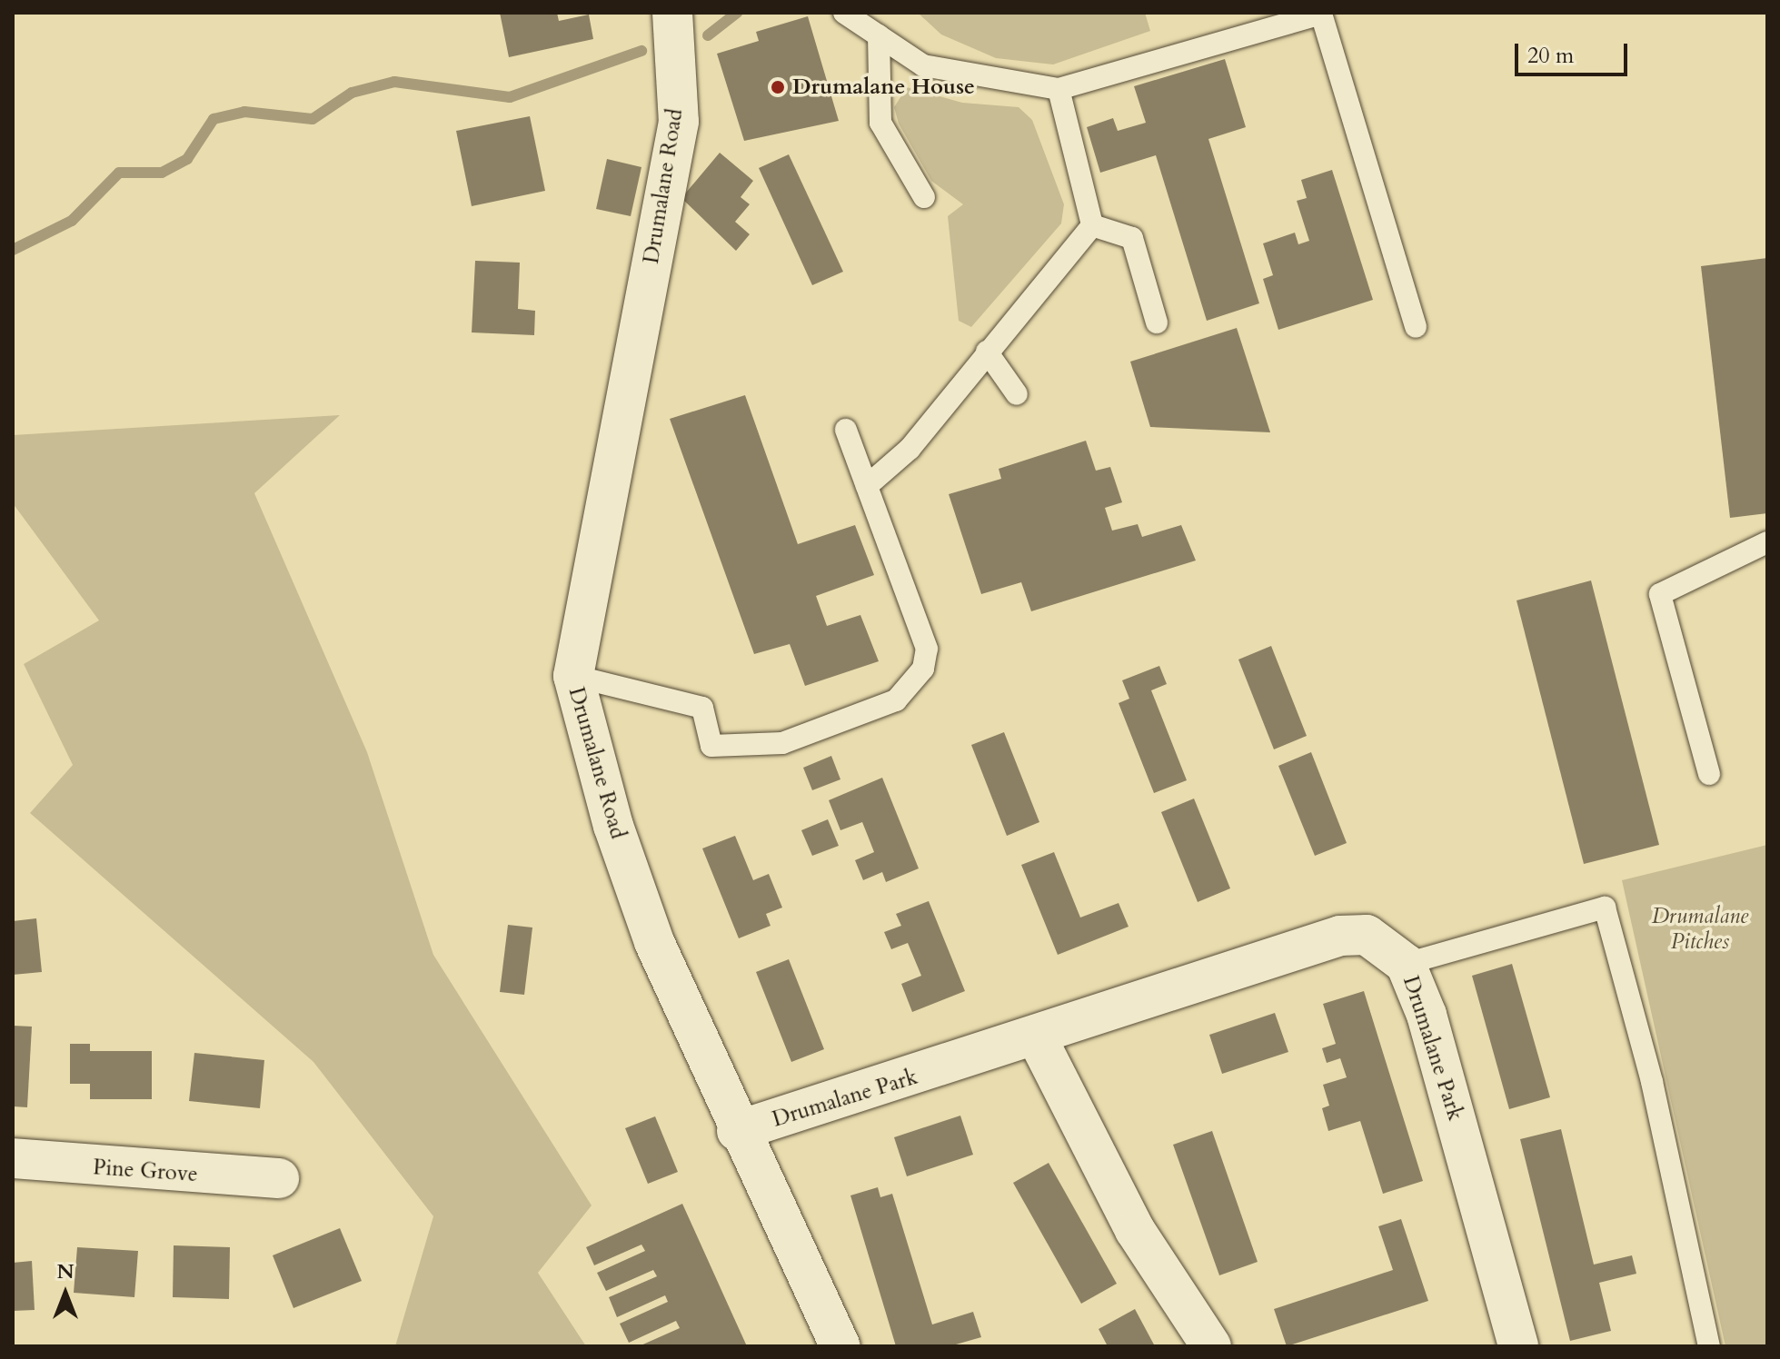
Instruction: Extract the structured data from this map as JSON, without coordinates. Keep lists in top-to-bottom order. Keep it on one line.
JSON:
{"streets":{"street":["Drumalane Road","Drumalane Park","Pine Grove"]},"crossings":[["Drumalane Road","Drumalane Park"]],"parks":["Drumalane Pitches"],"places":["Drumalane House"],"scale_bar":"20 m","north":"top"}
